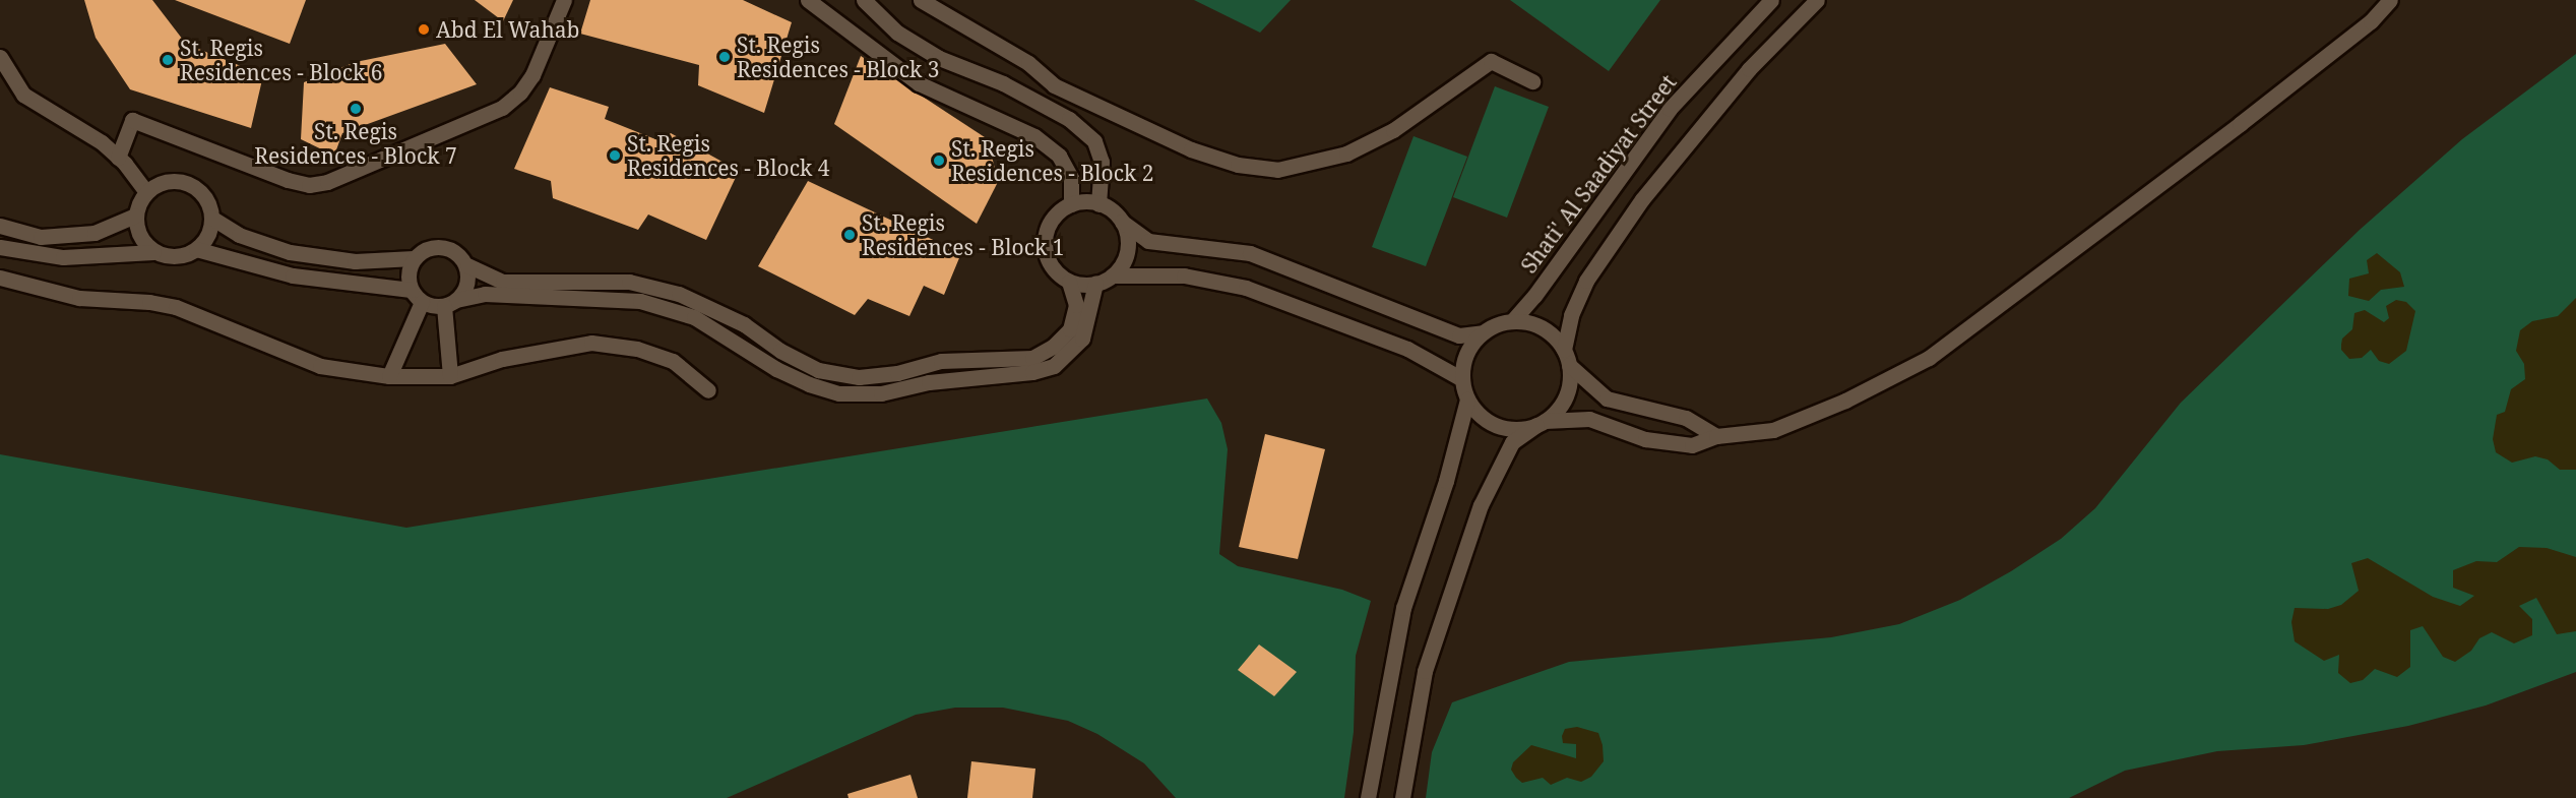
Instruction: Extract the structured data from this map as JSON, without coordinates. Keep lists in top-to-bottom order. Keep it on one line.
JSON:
{"streets":{"street":["Shati' Al Saadiyat Street"]},"places":["Abd El Wahab","St. Regis Residences - Block 3","St. Regis Residences - Block 6","St. Regis Residences - Block 7","St. Regis Residences - Block 4","St. Regis Residences - Block 2","St. Regis Residences - Block 1"]}
